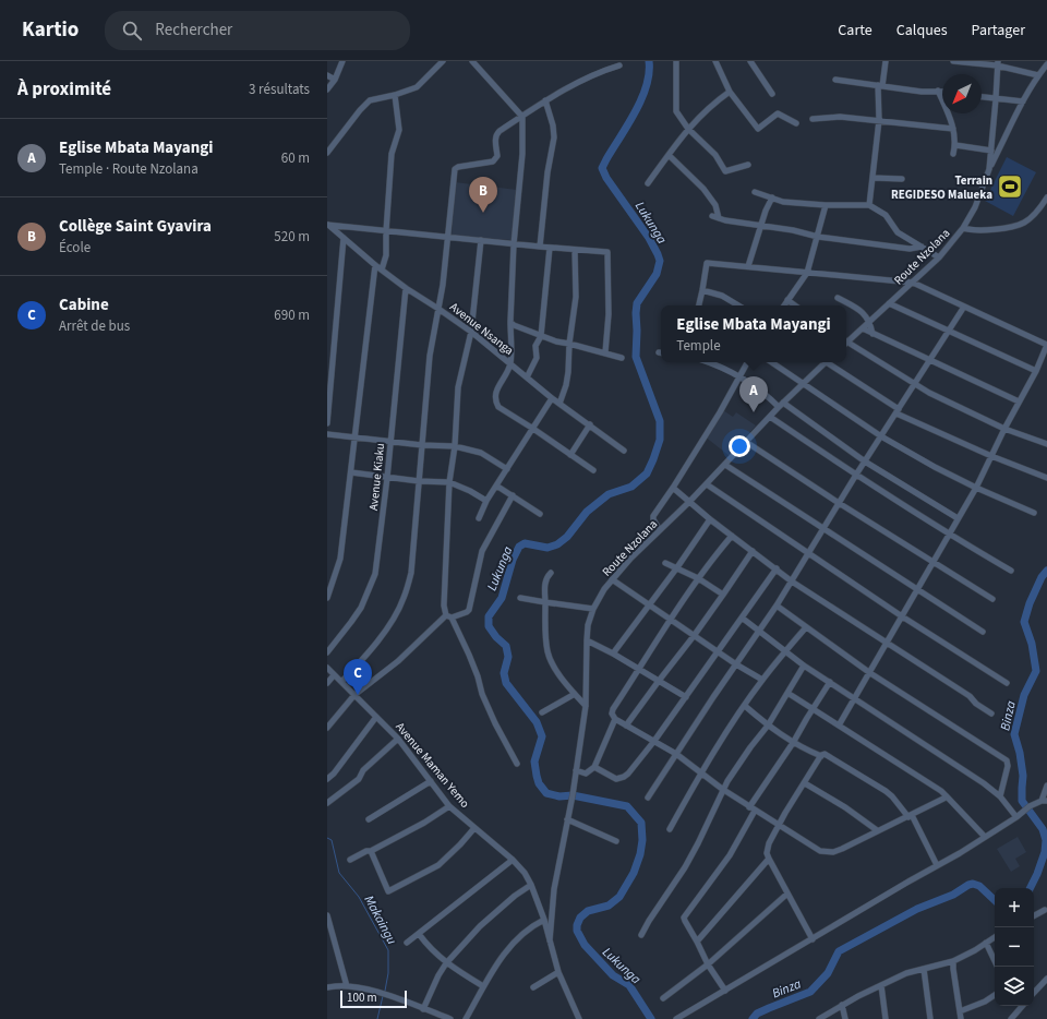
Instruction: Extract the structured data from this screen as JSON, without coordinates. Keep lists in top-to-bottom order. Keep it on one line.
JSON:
{"streets":{"street":["Route Nzolana","Avenue Nsanga","Avenue Kiaku","Avenue Maman Yemo"]},"crossings":[["Route Nzolana","Avenue Maman Yemo"],["Avenue Nsanga","Avenue Kiaku"]],"water":["Lukunga","Binza","Makaingu"],"places":{"sports":["Terrain REGIDESO Malueka"]},"scale_bar":"100 m","north":"bottom left","page":{"header":"Kartio","search":"Rechercher","nav":["Carte","Calques","Partager"],"heading":["À proximité","3 résultats"],"list":[{"mark":"A","name":"Eglise Mbata Mayangi","note":"Temple · Route Nzolana","value":"60 m"},{"mark":"B","name":"Collège Saint Gyavira","note":"École","value":"520 m"},{"mark":"C","name":"Cabine","note":"Arrêt de bus","value":"690 m"}],"pins":["B","A","C"],"popup":["Eglise Mbata Mayangi","Temple"],"map_buttons":["+","−"],"scale":"100 m"}}
